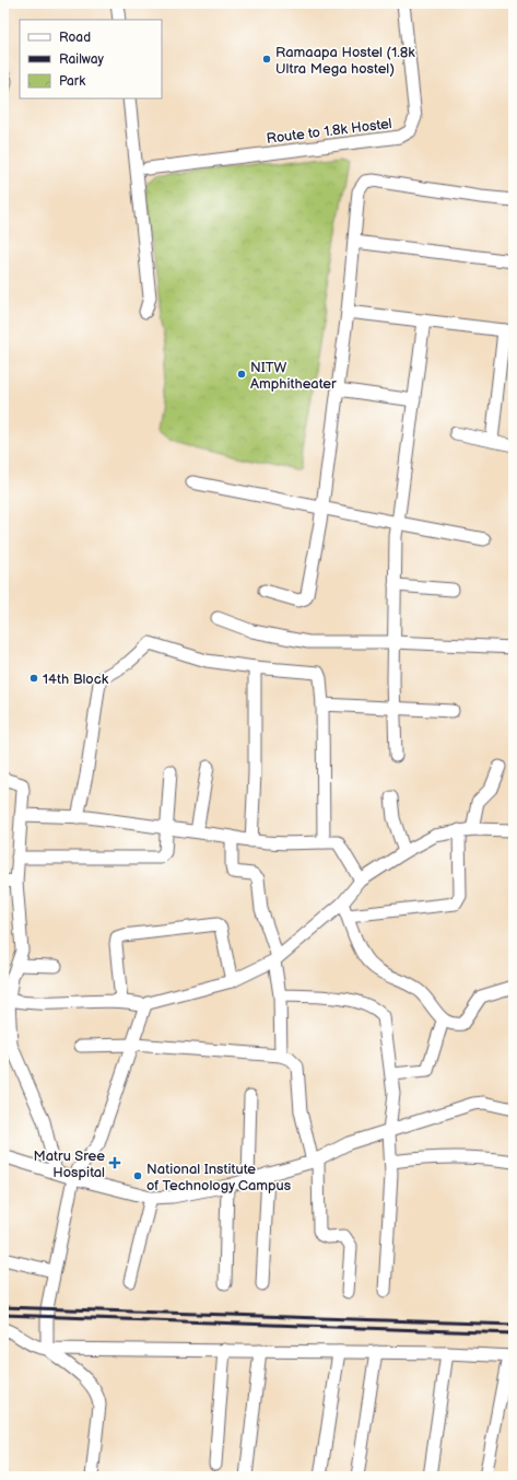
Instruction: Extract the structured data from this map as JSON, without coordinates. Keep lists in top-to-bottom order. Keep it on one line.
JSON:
{"streets":{"street":["Route to 1.8k Hostel"]},"places":{"other":["Ramaapa Hostel (1.8k Ultra Mega hostel)","NITW Amphitheater","14th Block","National Institute of Technology Campus"],"health":["Matru Sree Hospital"]},"legend":["Road","Railway","Park"]}
